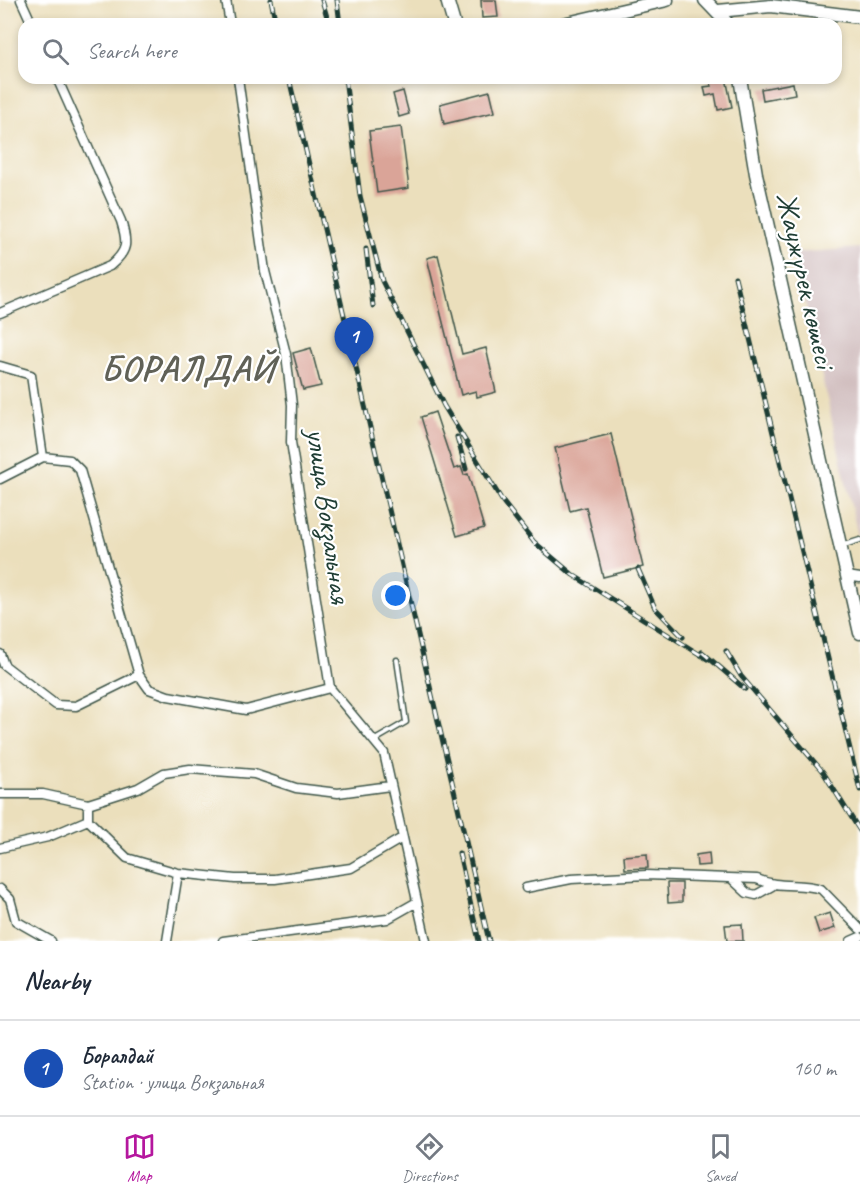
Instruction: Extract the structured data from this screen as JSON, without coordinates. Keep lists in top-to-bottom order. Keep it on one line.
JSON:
{"streets":{"main road":["Жаужүрек көшесі"],"street":["улица Вокзальная"]},"districts":["БОРАЛДАЙ"],"page":{"search":"Search here","pins":"1","heading":"Nearby","list":[{"mark":"1","name":"Боралдай","note":"Station · улица Вокзальная","value":"160 m"}],"nav":["Map","Directions","Saved"]}}
